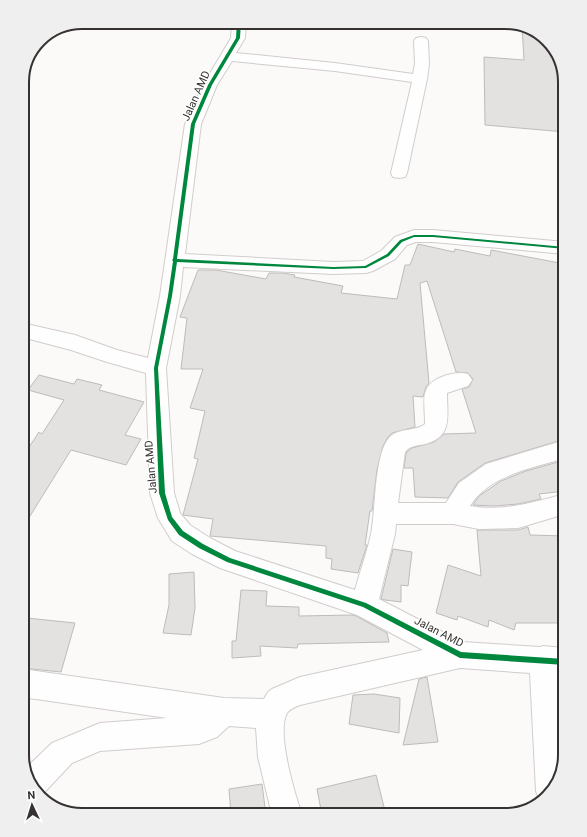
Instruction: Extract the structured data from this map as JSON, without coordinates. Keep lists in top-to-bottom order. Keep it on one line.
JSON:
{"streets":{"street":["Jalan AMD"]},"north":"top"}
